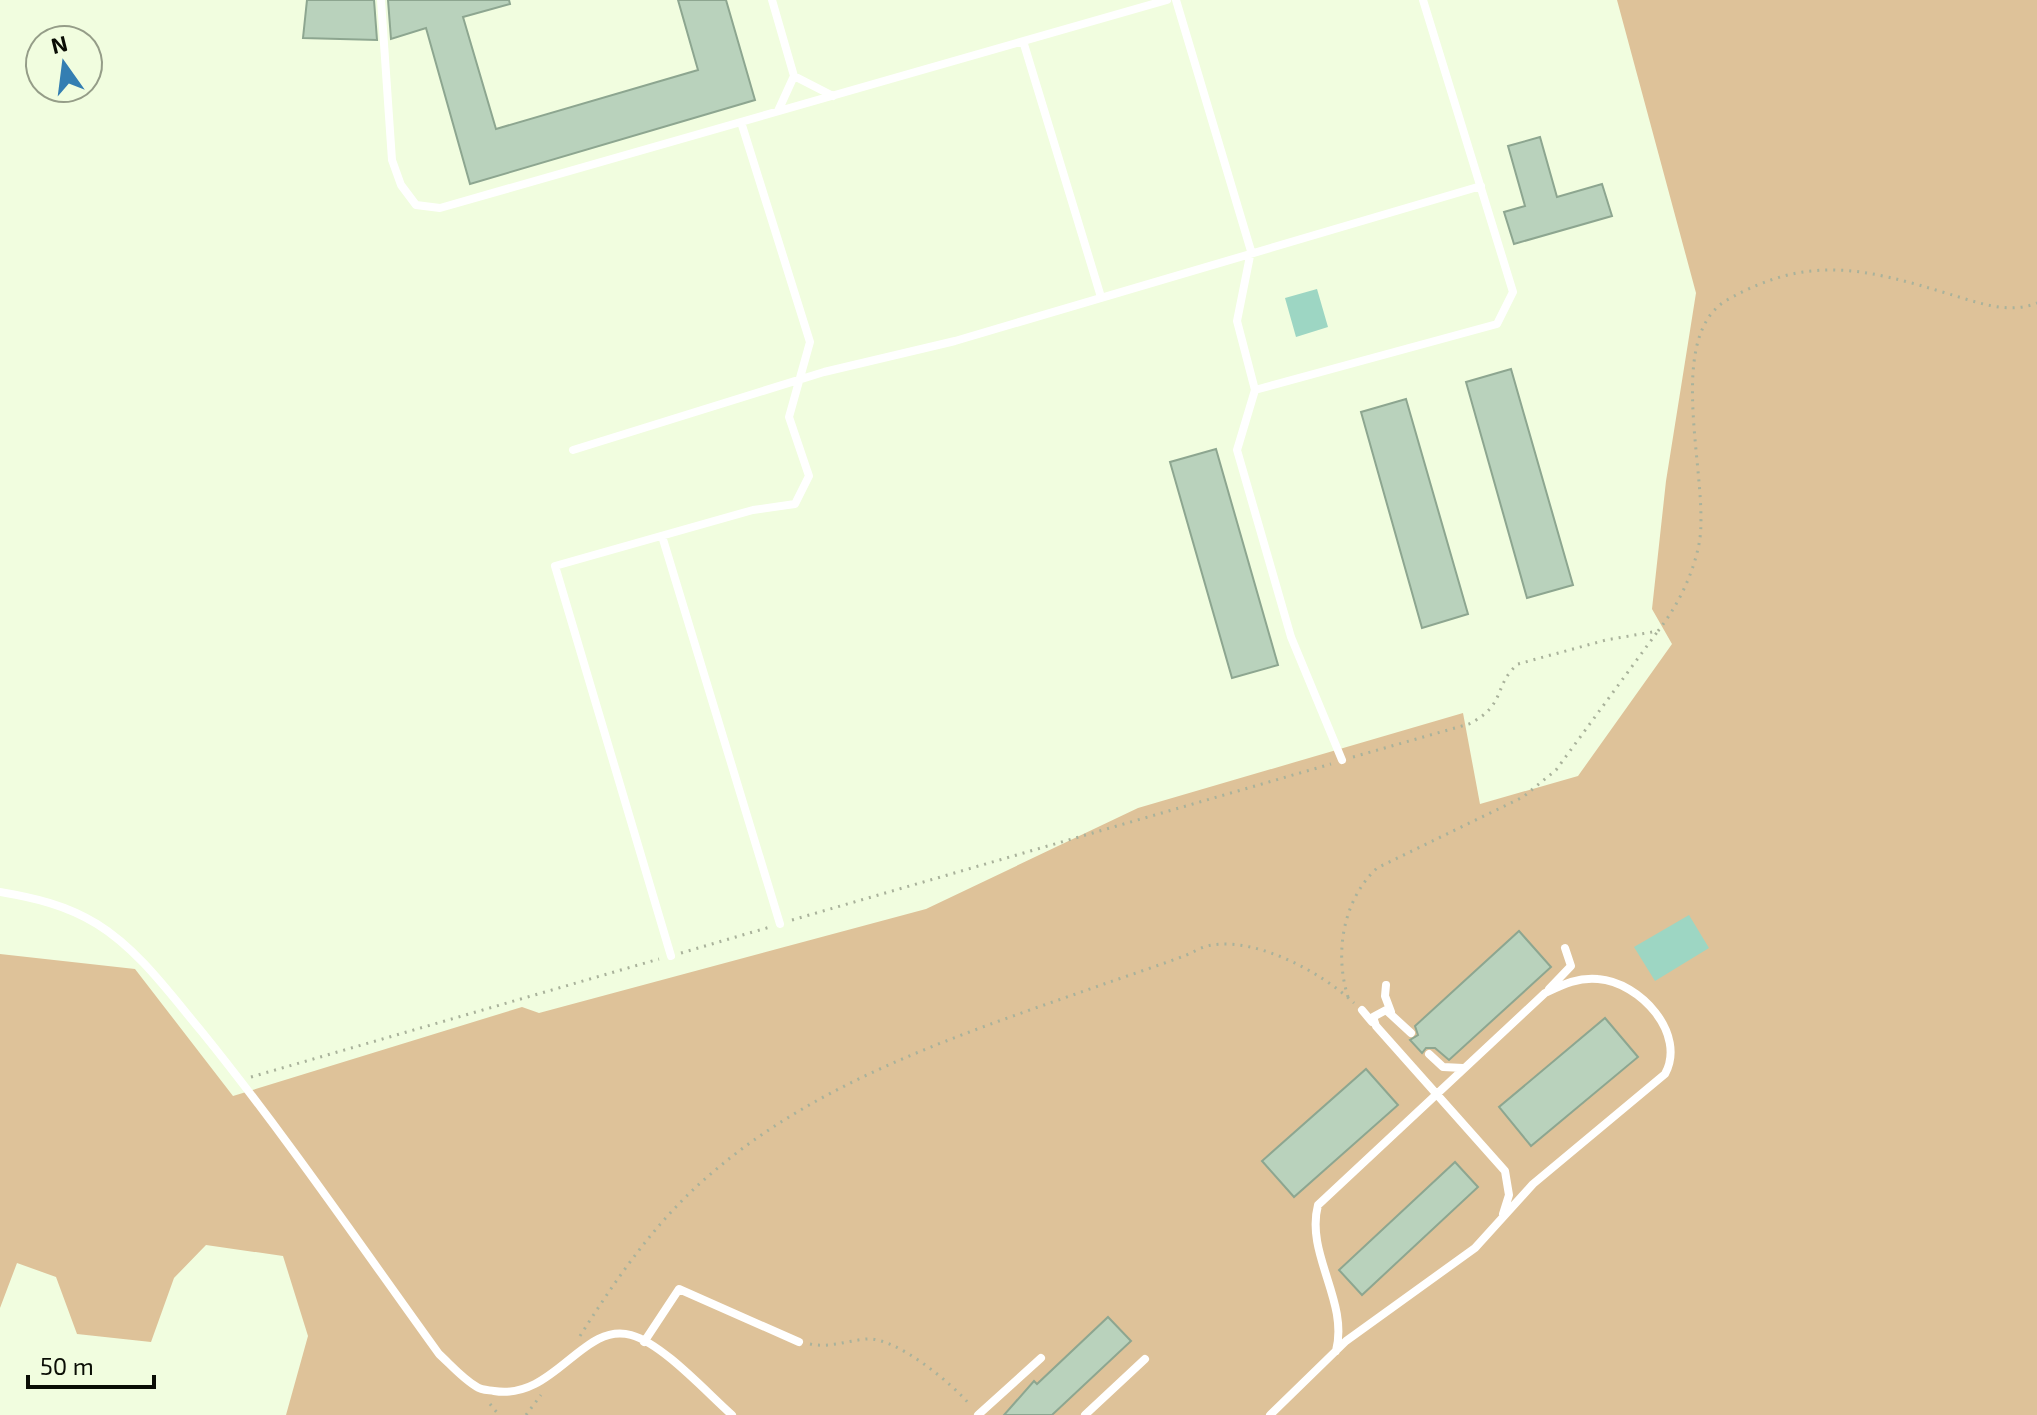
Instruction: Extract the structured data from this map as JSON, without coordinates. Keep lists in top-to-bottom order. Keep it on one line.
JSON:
{"scale_bar":"50 m","north":"top"}
